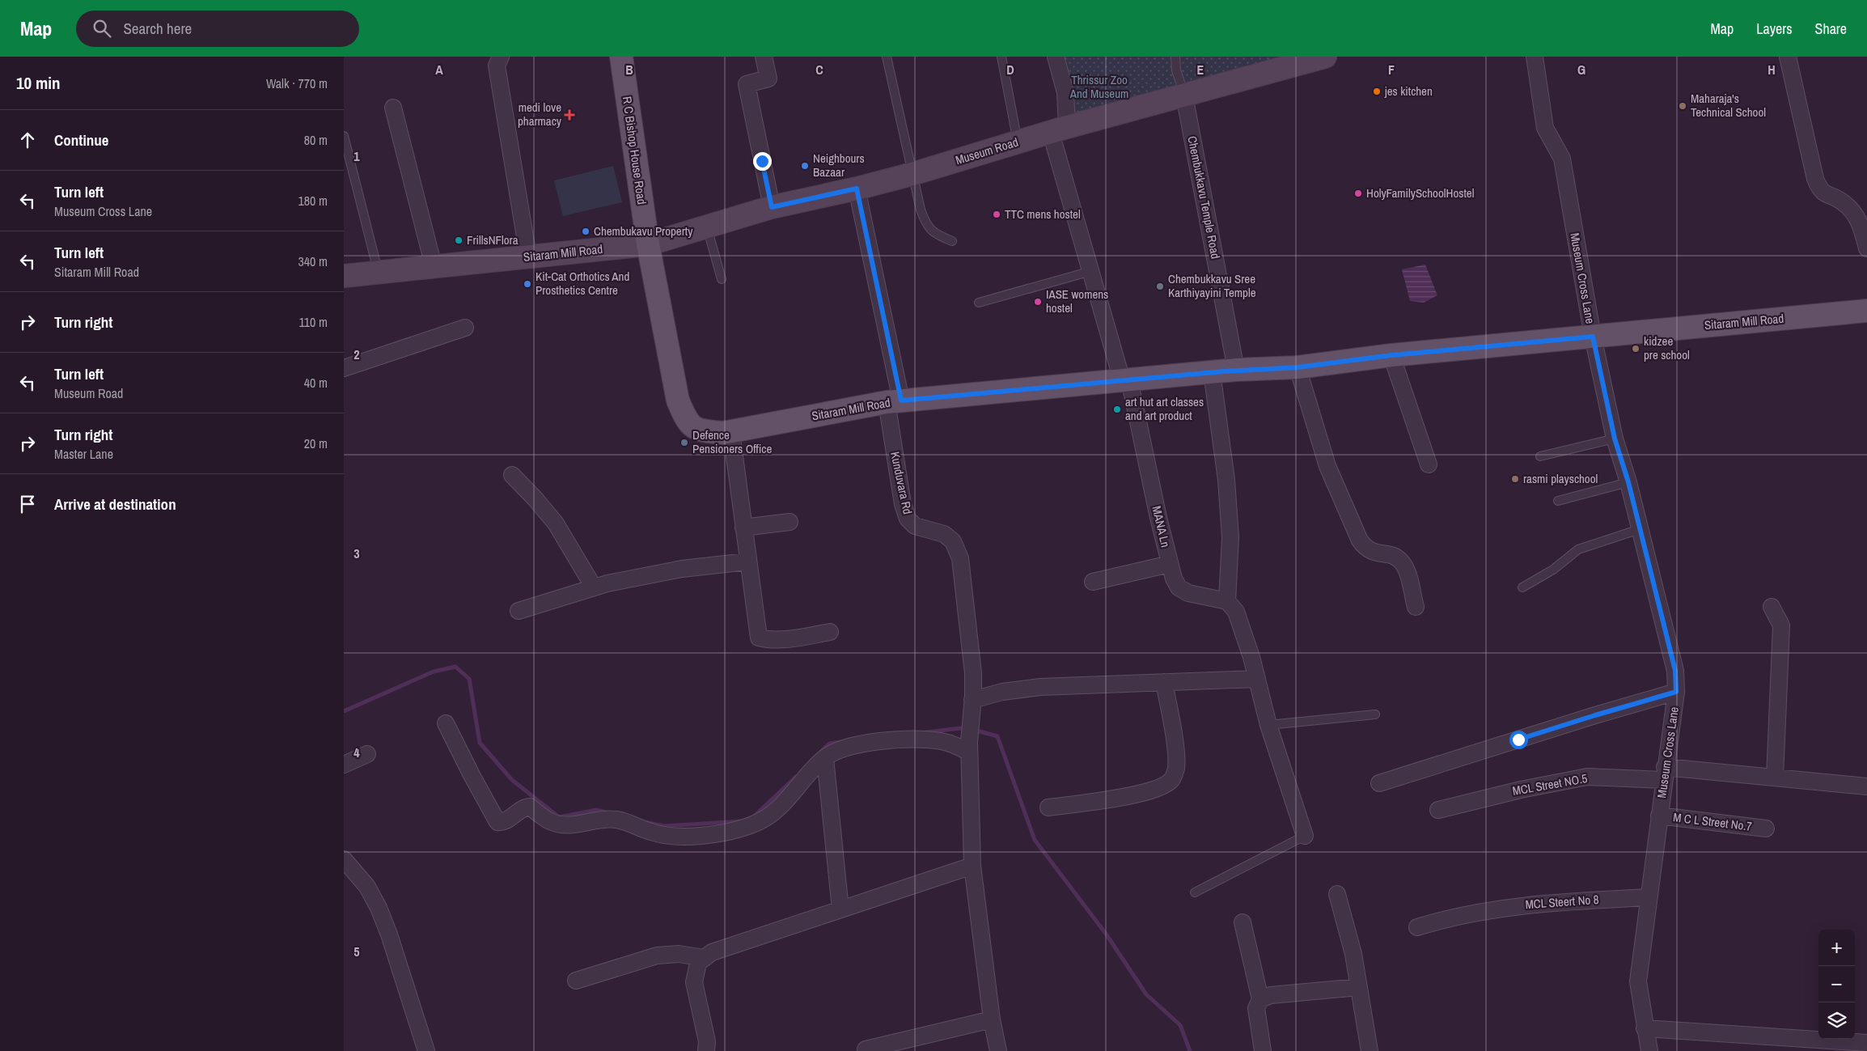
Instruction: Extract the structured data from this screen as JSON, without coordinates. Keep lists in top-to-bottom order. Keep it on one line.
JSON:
{"streets":{"main road":["R C Bishop House Road","Museum Road","Sitaram Mill Road"],"street":["Chembukkavu Temple Road","Museum Cross Lane","Kunduvara Rd","MANA Ln","MCL Street NO.5","M C L Street No.7","MCL Steert No 8"]},"crossings":[["R C Bishop House Road","Museum Road"],["R C Bishop House Road","Sitaram Mill Road"],["Museum Road","Chembukkavu Temple Road"],["Museum Road","Sitaram Mill Road"],["Museum Road","Kunduvara Rd"],["Museum Road","MANA Ln"],["Chembukkavu Temple Road","Sitaram Mill Road"],["Sitaram Mill Road","Museum Cross Lane"],["Sitaram Mill Road","Kunduvara Rd"],["Sitaram Mill Road","MANA Ln"],["Museum Cross Lane","MCL Street NO.5"],["Museum Cross Lane","M C L Street No.7"],["Museum Cross Lane","MCL Steert No 8"]],"parks":["Thrissur Zoo And Museum"],"places":{"other":["jes kitchen","Maharaja's Technical School","Neighbours Bazaar","HolyFamilySchoolHostel","TTC mens hostel","Chembukavu Property","FrillsNFlora","Kit-Cat Orthotics And Prosthetics Centre","Chembukkavu Sree Karthiyayini Temple","IASE womens hostel","kidzee pre school","art hut art classes and art product","Defence Pensioners Office","rasmi playschool"],"health":["medi love pharmacy"]},"page":{"header":"Map","search":"Search here","nav":["Map","Layers","Share"],"heading":["10 min","Walk · 770 m"],"list":[["Continue","80 m"],["Turn left","Museum Cross Lane","180 m"],["Turn left","Sitaram Mill Road","340 m"],["Turn right","110 m"],["Turn left","Museum Road","40 m"],["Turn right","Master Lane","20 m"],"Arrive at destination"],"map_buttons":["+","−"]},"grid":{"columns":["A","B","C","D","E","F","G","H"],"rows":["1","2","3","4","5"]}}
